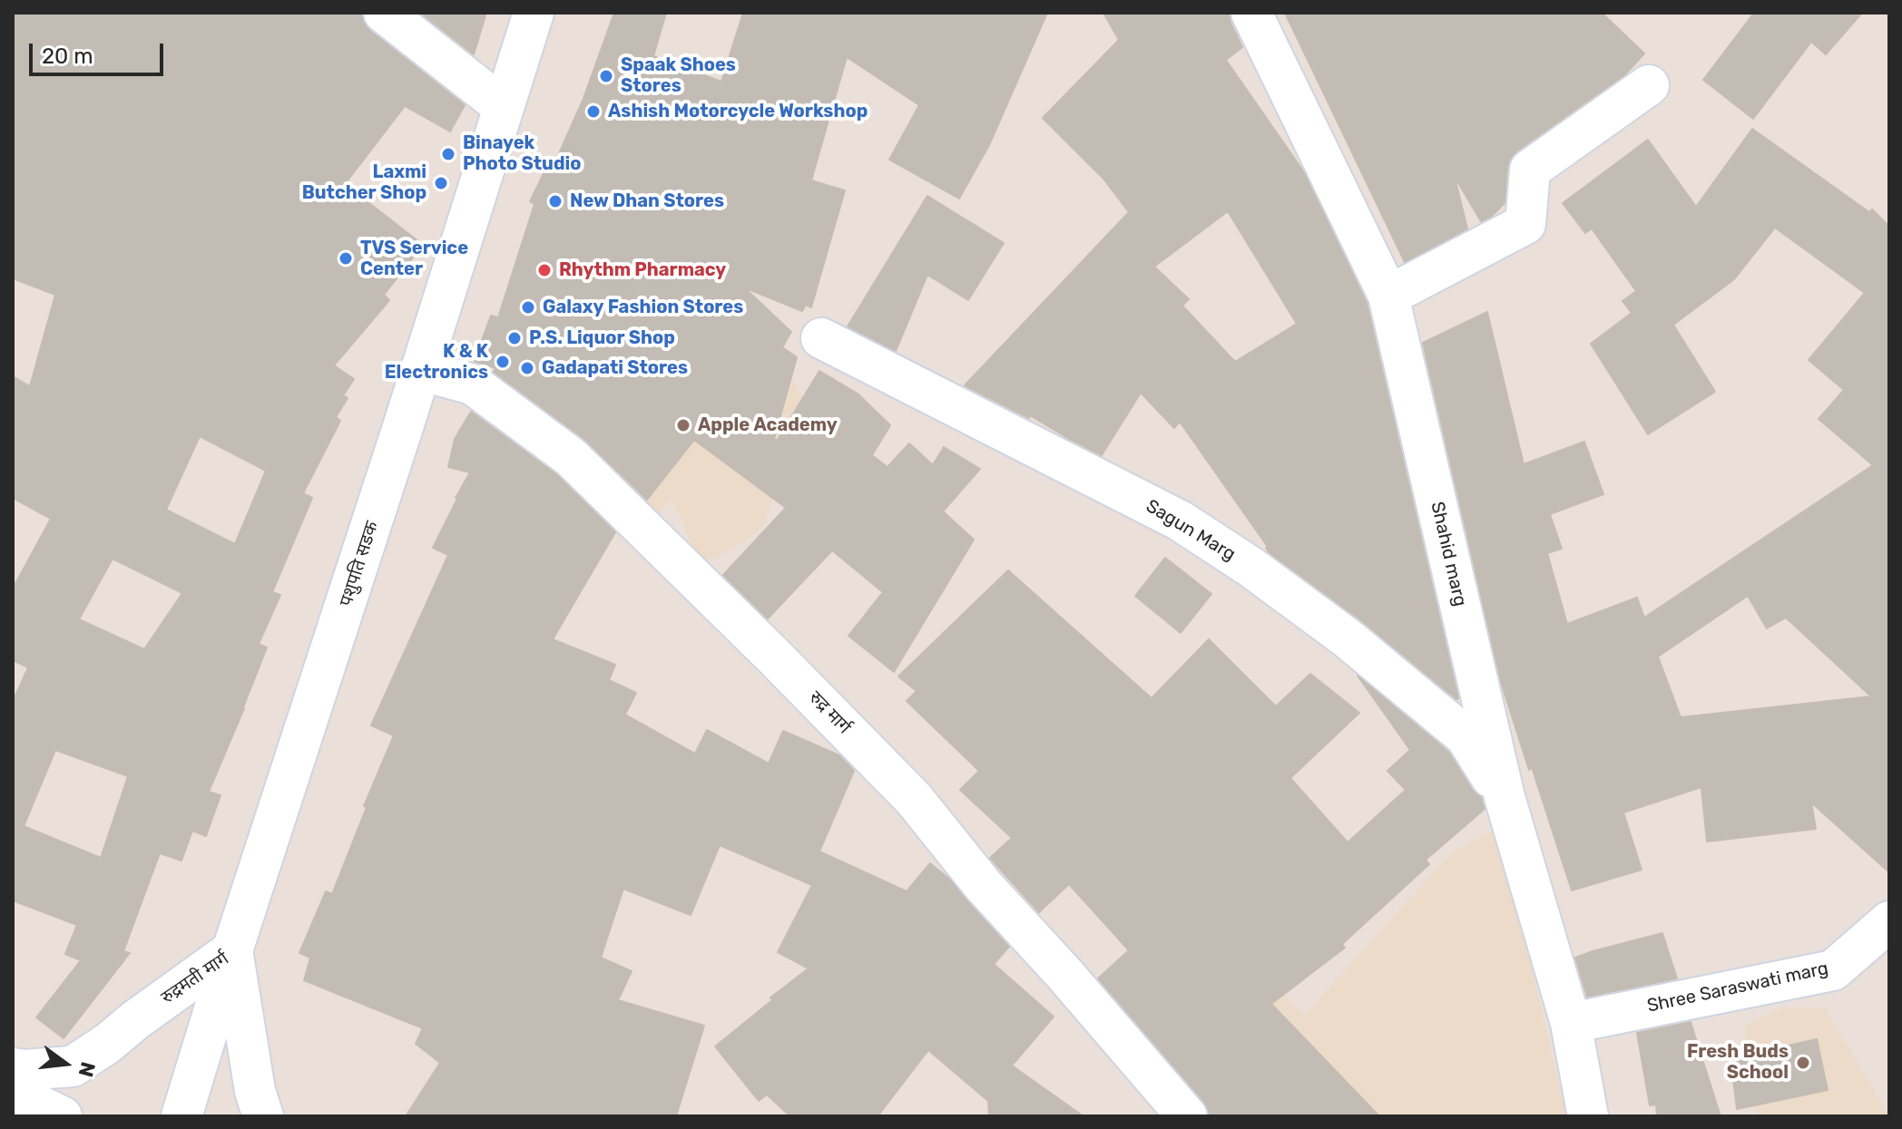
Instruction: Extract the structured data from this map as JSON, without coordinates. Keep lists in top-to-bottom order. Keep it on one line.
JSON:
{"streets":{"street":["Sagun Marg","Shahid marg","पशुपति सडक","रुद्र मार्ग","रुद्रमती मार्ग","Shree Saraswati marg"]},"crossings":[["Sagun Marg","Shahid marg"],["Shahid marg","Shree Saraswati marg"],["पशुपति सडक","रुद्र मार्ग"],["पशुपति सडक","रुद्रमती मार्ग"]],"places":["Spaak Shoes Stores","Ashish Motorcycle Workshop","Binayek Photo Studio","Laxmi Butcher Shop","New Dhan Stores","TVS Service Center","Rhythm Pharmacy","Galaxy Fashion Stores","P.S. Liquor Shop","K & K Electronics","Gadapati Stores","Apple Academy","Fresh Buds School"],"scale_bar":"20 m","north":"right"}
